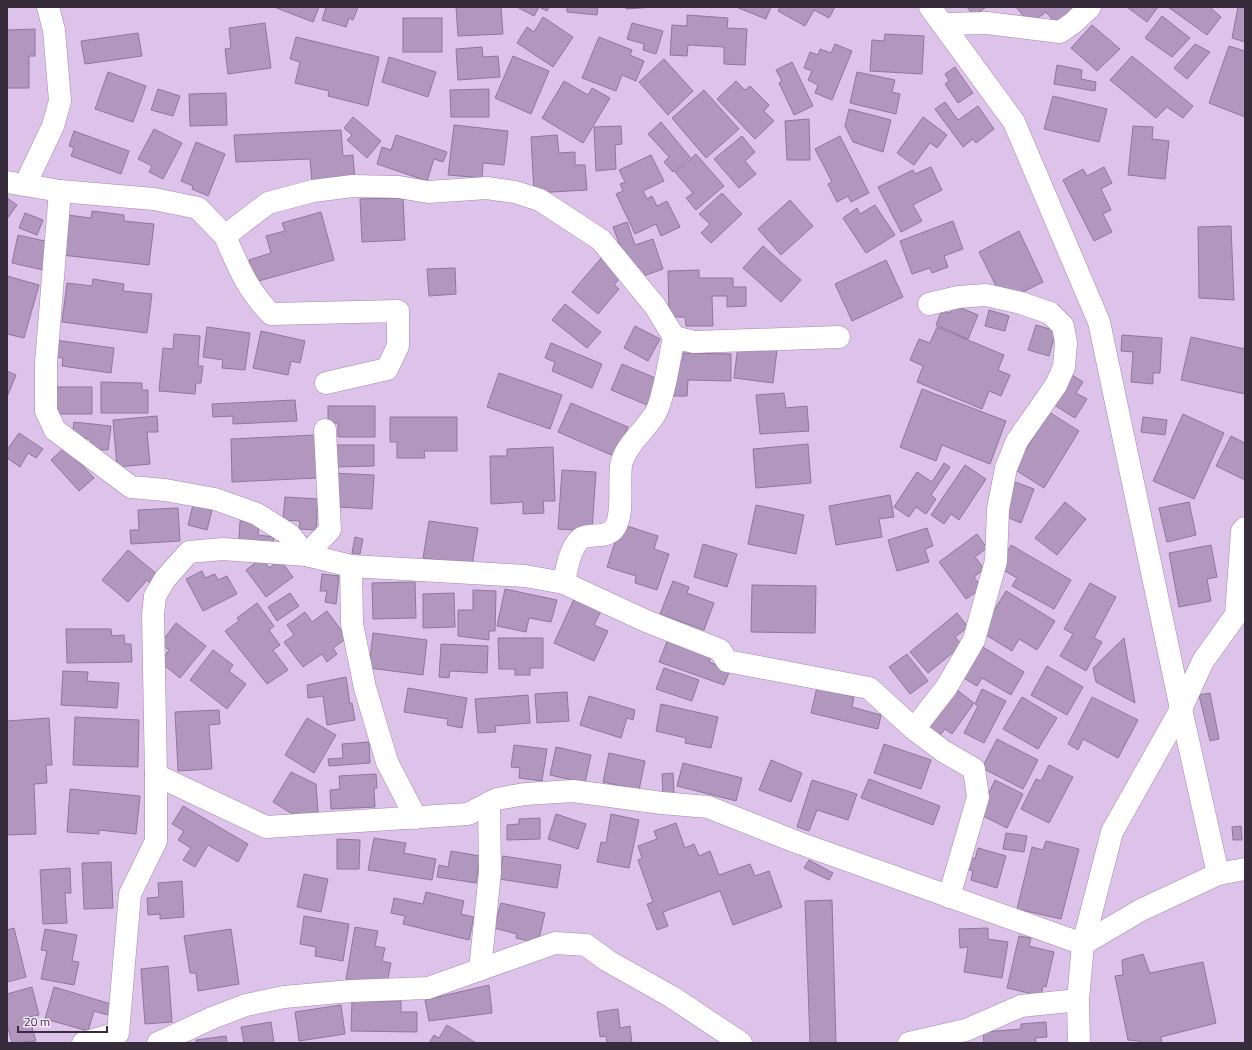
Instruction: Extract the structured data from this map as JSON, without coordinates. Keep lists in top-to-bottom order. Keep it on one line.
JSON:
{"scale_bar":"20 m"}
